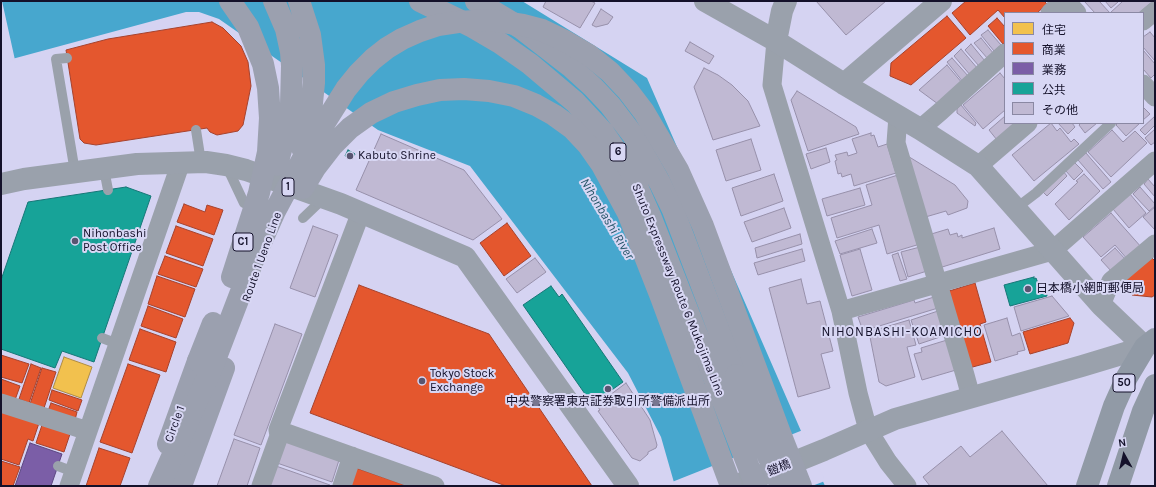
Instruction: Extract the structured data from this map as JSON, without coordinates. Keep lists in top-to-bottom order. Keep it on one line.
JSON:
{"streets":{"highway":["6","1","C1","Route 1 Ueno Line","Shuto Expressway Route 6 Mukojima Line","Circle 1"],"main road":["50"],"street":["鎧橋"]},"crossings":[["C1","Route 1 Ueno Line"],["C1","Circle 1"],["Route 1 Ueno Line","Circle 1"],["50","鎧橋"]],"districts":["NIHONBASHI-KOAMICHO"],"water":["Nihonbashi River"],"places":["Kabuto Shrine","Nihonbashi Post Office","日本橋小網町郵便局","Tokyo Stock Exchange","中央警察署東京証券取引所警備派出所"],"legend":["住宅","商業","業務","公共","その他"],"north":"top"}
